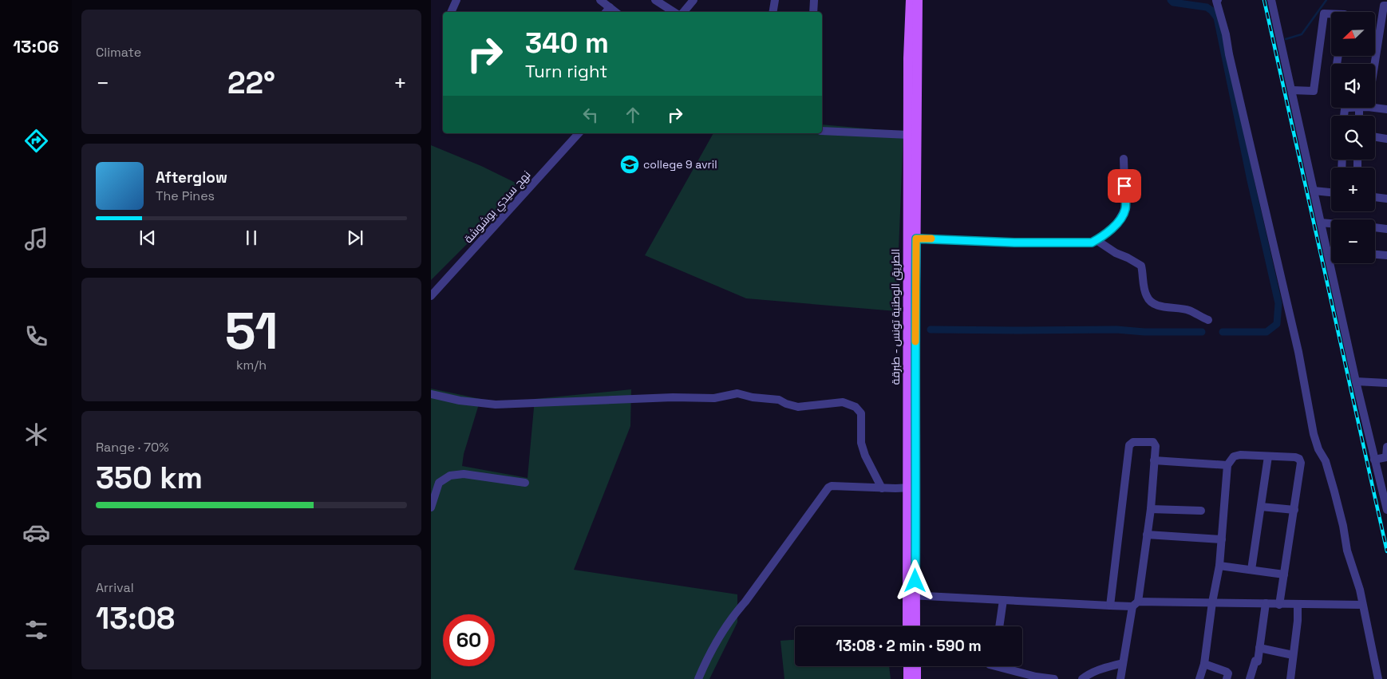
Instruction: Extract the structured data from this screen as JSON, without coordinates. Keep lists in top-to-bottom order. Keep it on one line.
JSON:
{"streets":{"main road":["الطريق الوطنية تونس - طبرقة"],"street":["نهج سيدي بوشوشة"]},"places":{"school or university":["college 9 avril"]},"north":"bottom left","page":{"tabs":"13:06","tile":["Climate",["51","km/h"],["Range · 70%","350 km"],["Arrival","13:08"]],"map_buttons":["+","−"],"turn":["340 m","Turn right"],"heat":["−","22°","+"],"song":["Afterglow","The Pines"],"limit":"60","trip":"13:08 · 2 min · 590 m"}}
